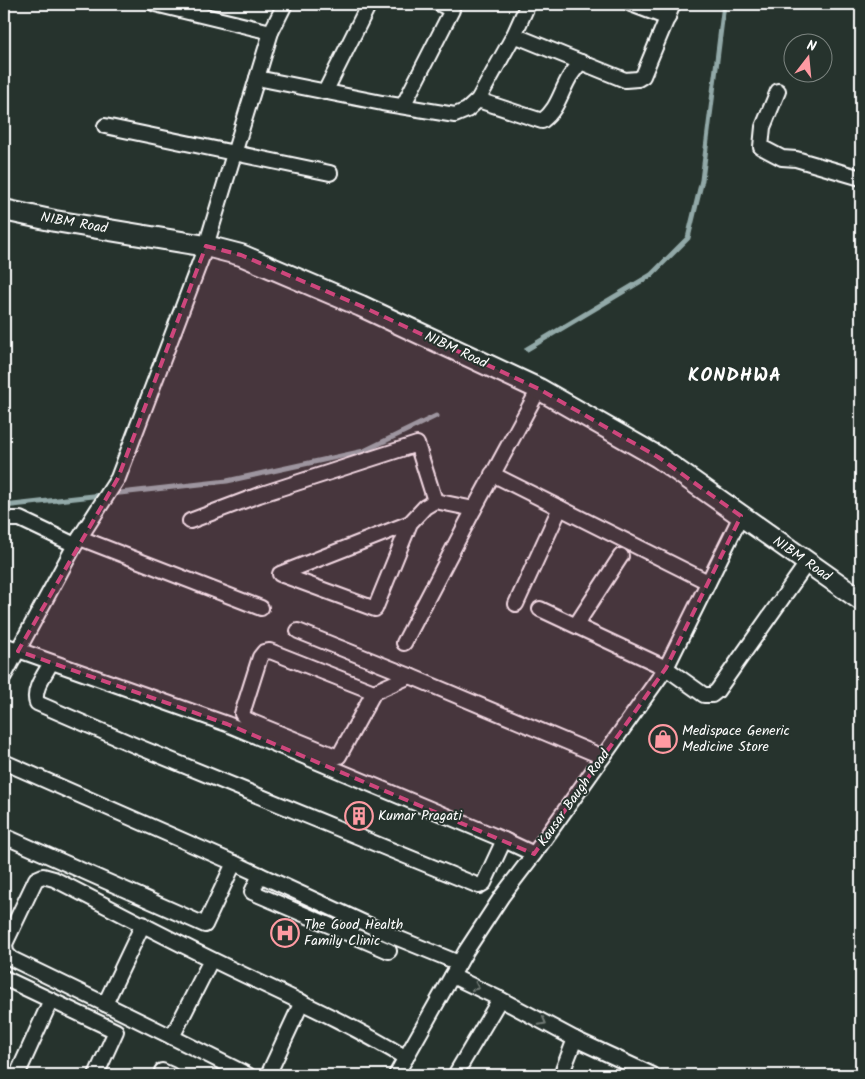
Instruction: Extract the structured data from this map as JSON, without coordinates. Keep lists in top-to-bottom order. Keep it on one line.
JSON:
{"streets":{"main road":["NIBM Road"],"street":["Kausar Baugh Road"]},"crossings":[["NIBM Road","Kausar Baugh Road"]],"districts":["KONDHWA"],"places":{"shop":["Medispace Generic Medicine Store"],"building":["Kumar Pragati"],"hospital":["The Good Health Family Clinic"]},"north":"top"}
